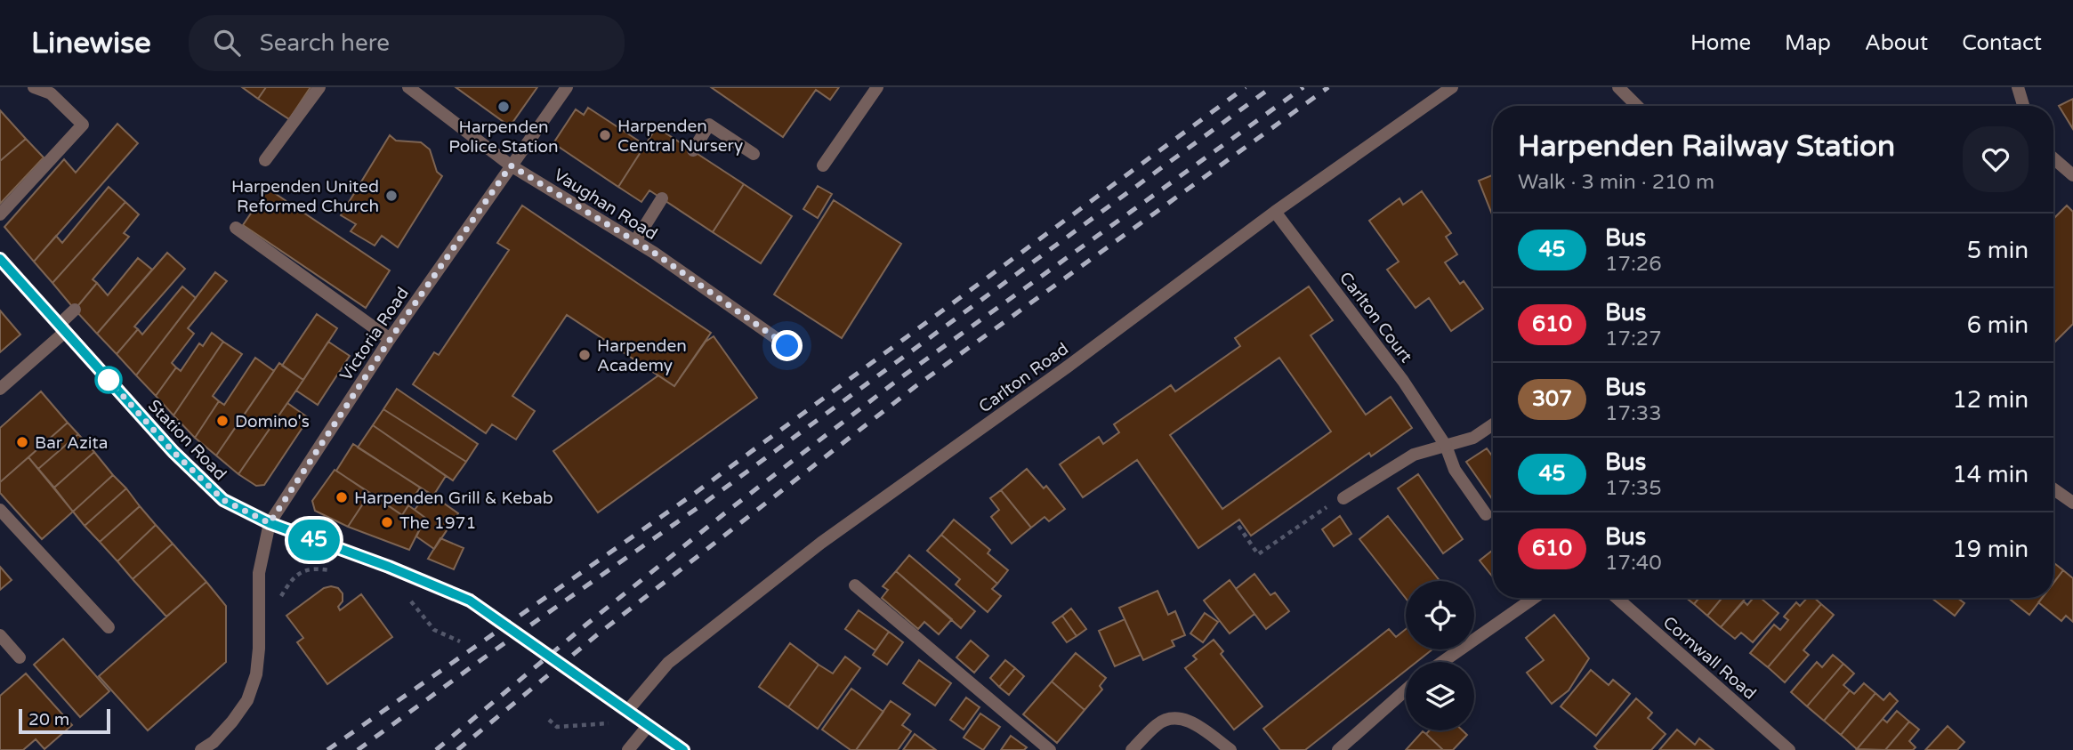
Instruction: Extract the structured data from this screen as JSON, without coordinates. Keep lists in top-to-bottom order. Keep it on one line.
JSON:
{"streets":{"main road":["Station Road"],"street":["Vaughan Road","Carlton Court","Victoria Road","Carlton Road","Cornwall Road"]},"crossings":[["Vaughan Road","Victoria Road"],["Carlton Court","Carlton Road"],["Victoria Road","Station Road"]],"places":["Harpenden Police Station","Harpenden Central Nursery","Harpenden United Reformed Church","Harpenden Academy","Domino's","Bar Azita","Harpenden Grill & Kebab","The 1971"],"lines":["bus line 45"],"scale_bar":"20 m","page":{"header":"Linewise","search":"Search here","nav":["Home","Map","About","Contact"],"on_map":"45","heading":["Harpenden Railway Station","Walk · 3 min · 210 m"],"list":[{"mark":"45","name":"Bus","note":"17:26","value":"5 min"},{"mark":"610","name":"Bus","note":"17:27","value":"6 min"},{"mark":"307","name":"Bus","note":"17:33","value":"12 min"},{"mark":"45","name":"Bus","note":"17:35","value":"14 min"},{"mark":"610","name":"Bus","note":"17:40","value":"19 min"}],"scale":"20 m"}}
